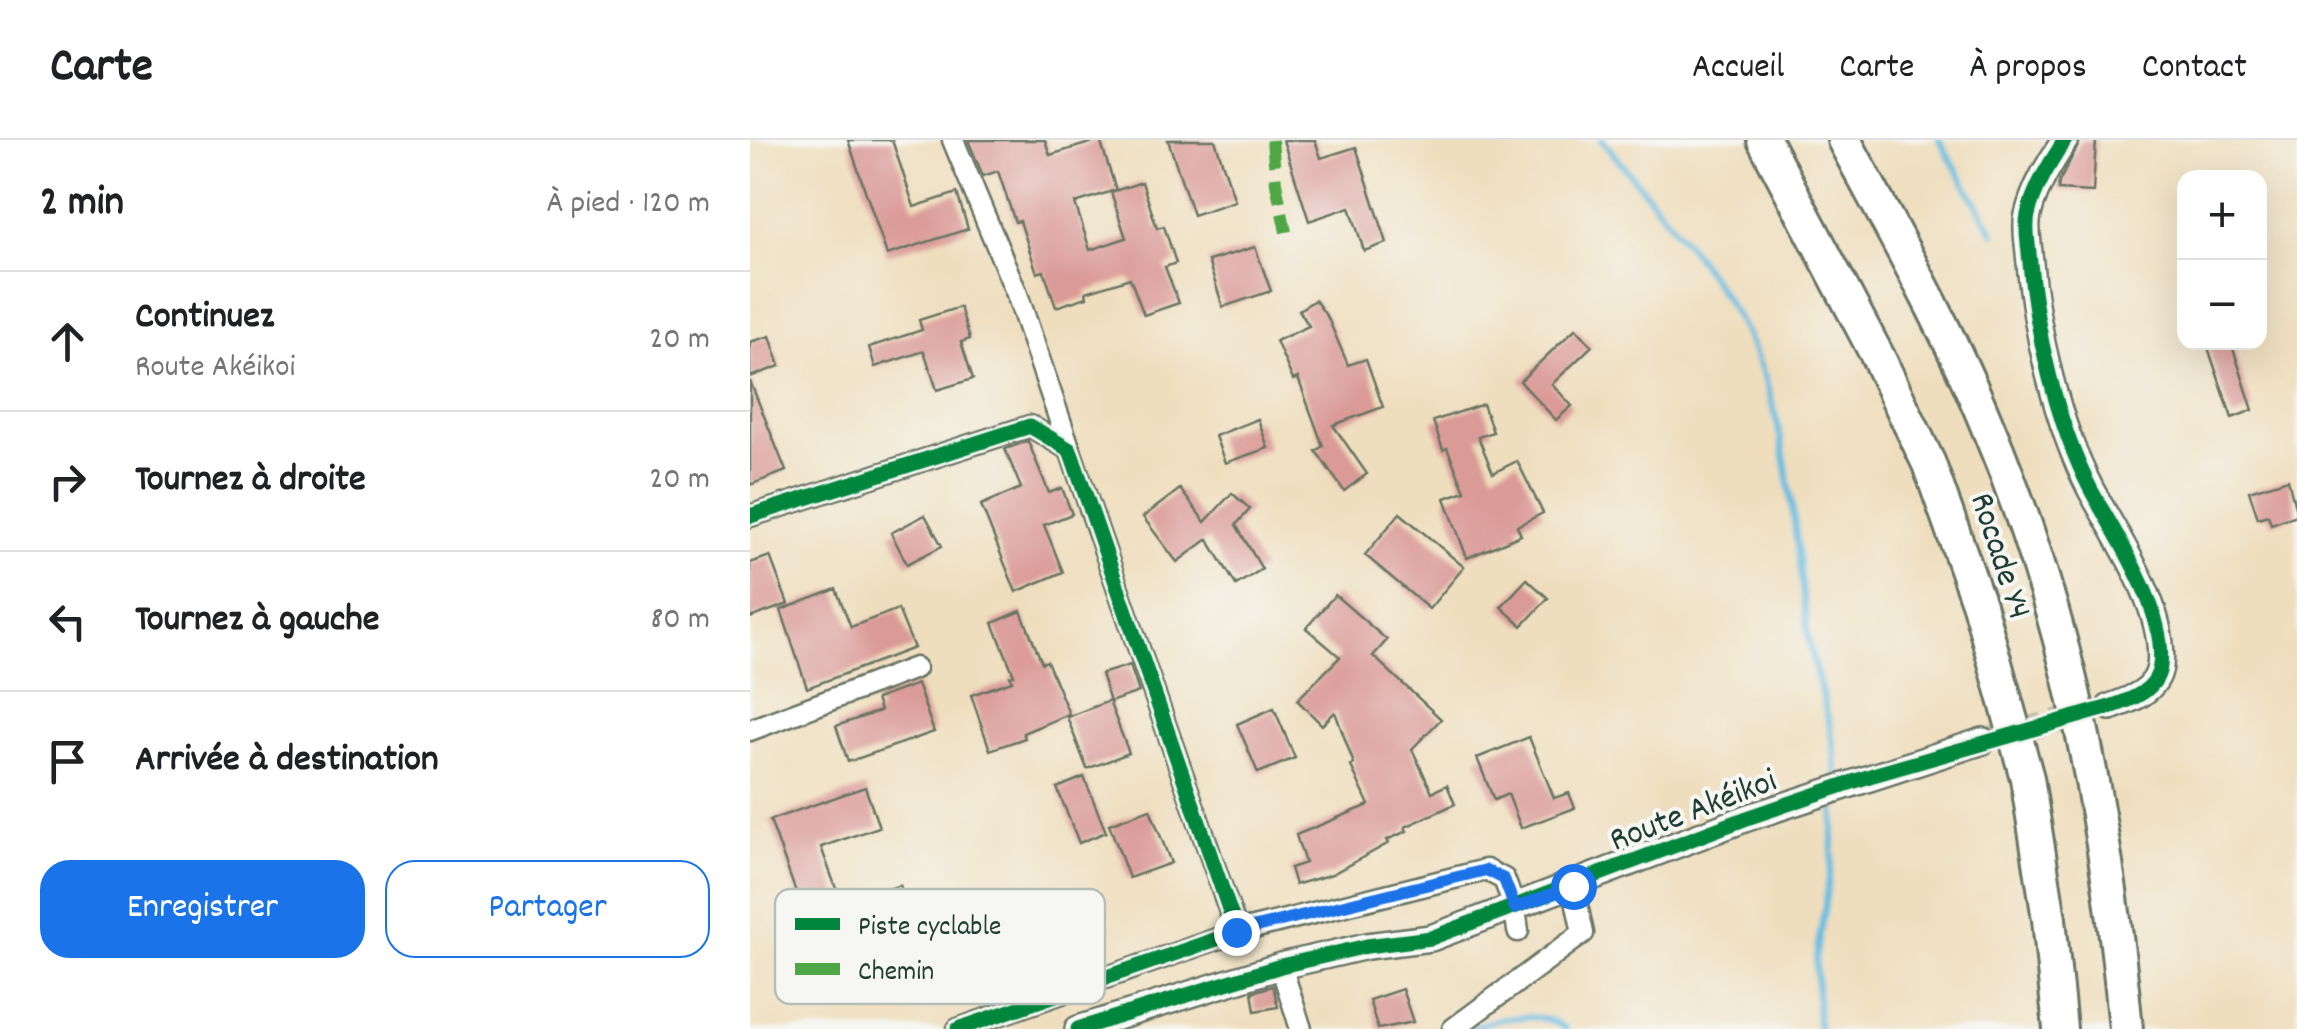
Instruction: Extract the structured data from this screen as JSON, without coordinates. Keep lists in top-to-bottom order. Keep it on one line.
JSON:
{"streets":{"highway":["Rocade Y4"],"street":["Route Akéikoi"]},"legend":["Piste cyclable","Chemin"],"page":{"header":"Carte","nav":["Accueil","Carte","À propos","Contact"],"heading":["2 min","À pied · 120 m"],"map_buttons":["+","−"],"list":[["Continuez","Route Akéikoi","20 m"],["Tournez à droite","20 m"],["Tournez à gauche","80 m"],"Arrivée à destination"],"buttons":["Enregistrer","Partager"]}}
